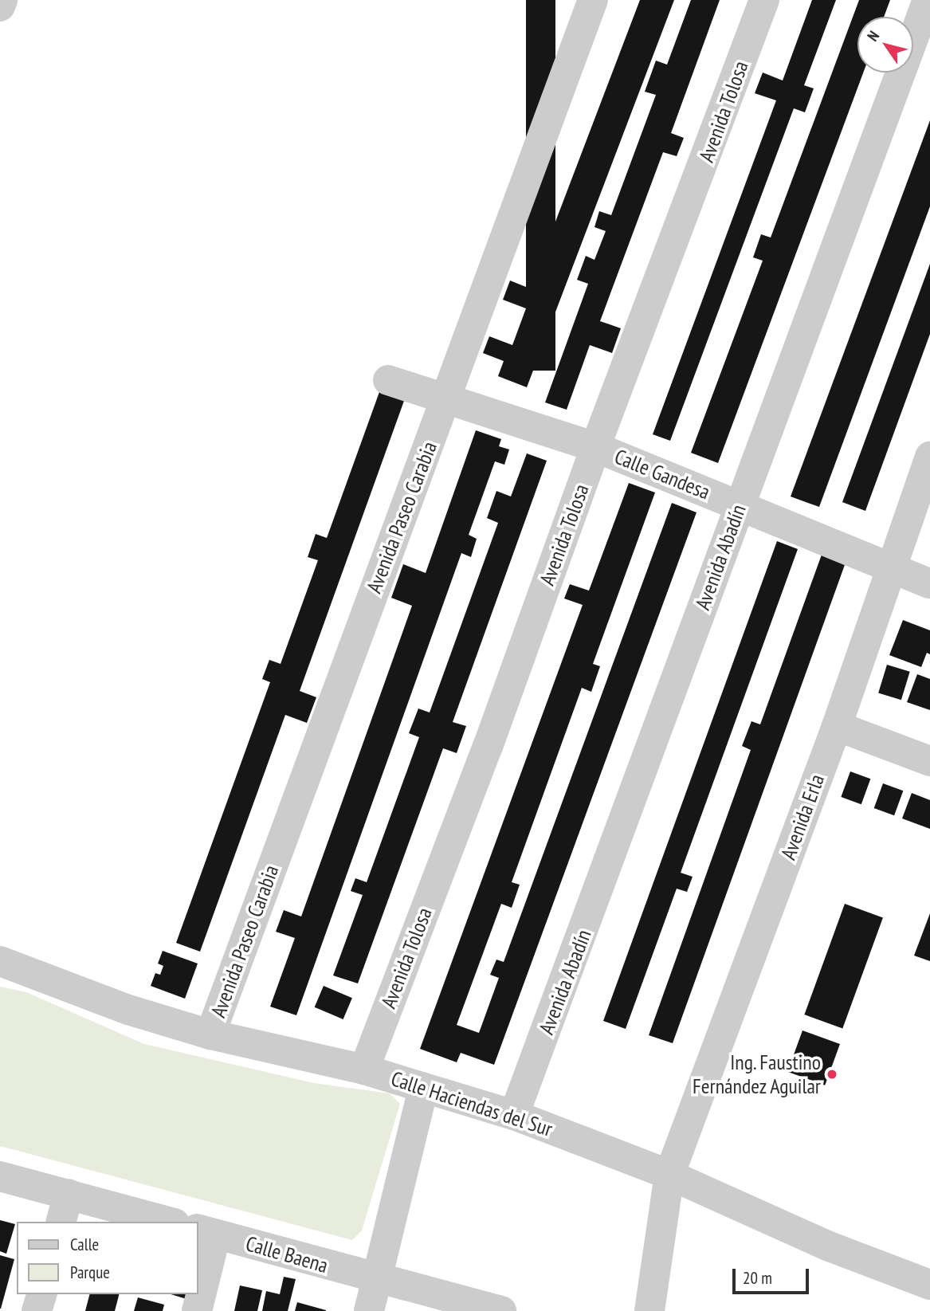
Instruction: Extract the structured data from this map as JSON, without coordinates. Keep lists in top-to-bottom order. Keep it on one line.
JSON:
{"streets":{"street":["Avenida Tolosa","Calle Gandesa","Avenida Paseo Carabia","Avenida Abadín","Avenida Erla","Calle Haciendas del Sur","Calle Baena"]},"crossings":[["Avenida Tolosa","Calle Gandesa"],["Avenida Tolosa","Calle Haciendas del Sur"],["Calle Gandesa","Avenida Paseo Carabia"],["Calle Gandesa","Avenida Abadín"],["Calle Gandesa","Avenida Erla"],["Avenida Paseo Carabia","Calle Haciendas del Sur"],["Avenida Abadín","Calle Haciendas del Sur"],["Avenida Erla","Calle Haciendas del Sur"]],"places":["Ing. Faustino Fernández Aguilar"],"legend":["Calle","Parque"],"scale_bar":"20 m","north":"top left"}
